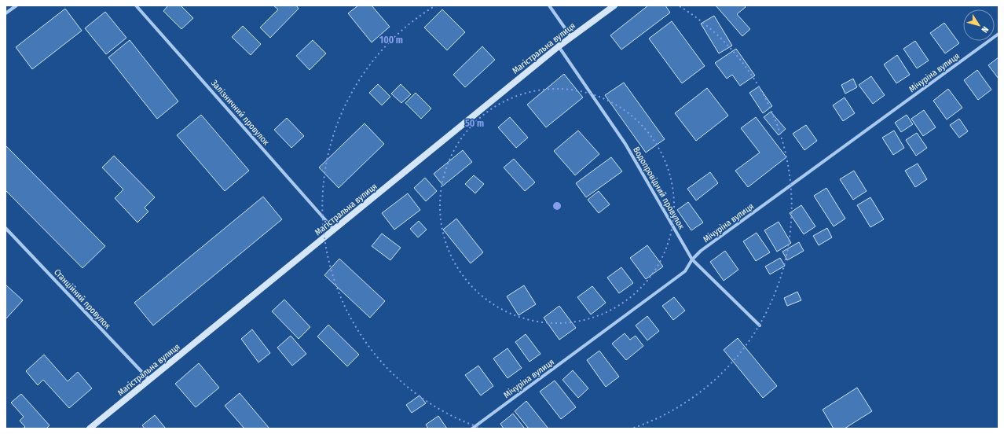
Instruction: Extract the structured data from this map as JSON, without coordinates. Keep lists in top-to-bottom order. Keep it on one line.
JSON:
{"streets":{"main road":["Магістральна вулиця"],"street":["Мічуріна вулиця","Залізничний провулок","Водопровідний провулок","Станційний провулок"]},"crossings":[["Магістральна вулиця","Залізничний провулок"],["Магістральна вулиця","Водопровідний провулок"],["Магістральна вулиця","Станційний провулок"],["Мічуріна вулиця","Водопровідний провулок"]],"north":"bottom right","rings":["100 m","50 m"]}
